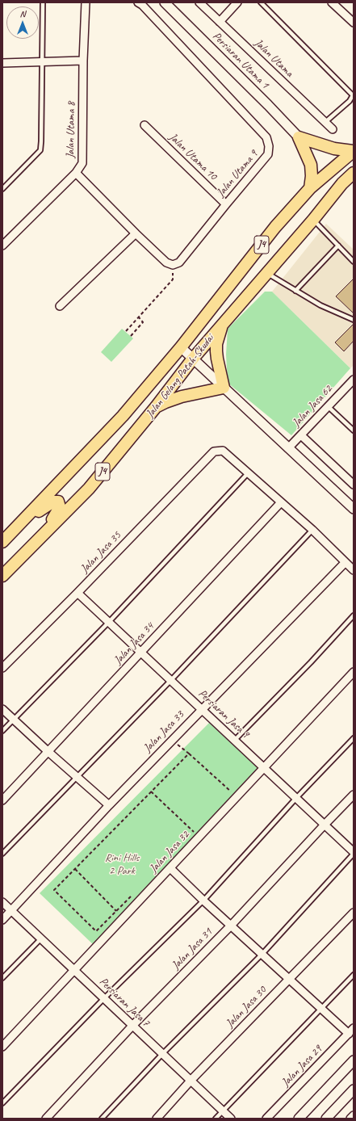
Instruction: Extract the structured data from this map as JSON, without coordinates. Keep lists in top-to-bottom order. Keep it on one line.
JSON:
{"streets":{"main road":["J4","Jalan Gelang Patah-Skudai"],"street":["Jalan Utama","Persiaran Utama 1","Jalan Utama 8","Jalan Utama 10","Jalan Utama 9","Jalan Jasa 62","Jalan Jasa 35","Jalan Jasa 34","Persiaran Jasa 9","Jalan Jasa 33","Jalan Jasa 32","Jalan Jasa 31","Persiaran Jasa 7","Jalan Jasa 30","Jalan Jasa 29"]},"crossings":[["Jalan Utama 10","Jalan Utama 9"],["Jalan Jasa 35","Persiaran Jasa 9"],["Jalan Jasa 34","Persiaran Jasa 9"],["Persiaran Jasa 9","Jalan Jasa 33"],["Persiaran Jasa 9","Jalan Jasa 32"],["Persiaran Jasa 9","Jalan Jasa 31"],["Jalan Jasa 33","Persiaran Jasa 7"],["Jalan Jasa 32","Persiaran Jasa 7"],["Jalan Jasa 31","Persiaran Jasa 7"],["Persiaran Jasa 7","Jalan Jasa 30"]],"parks":["Rini Hills 2 Park"],"north":"top"}
